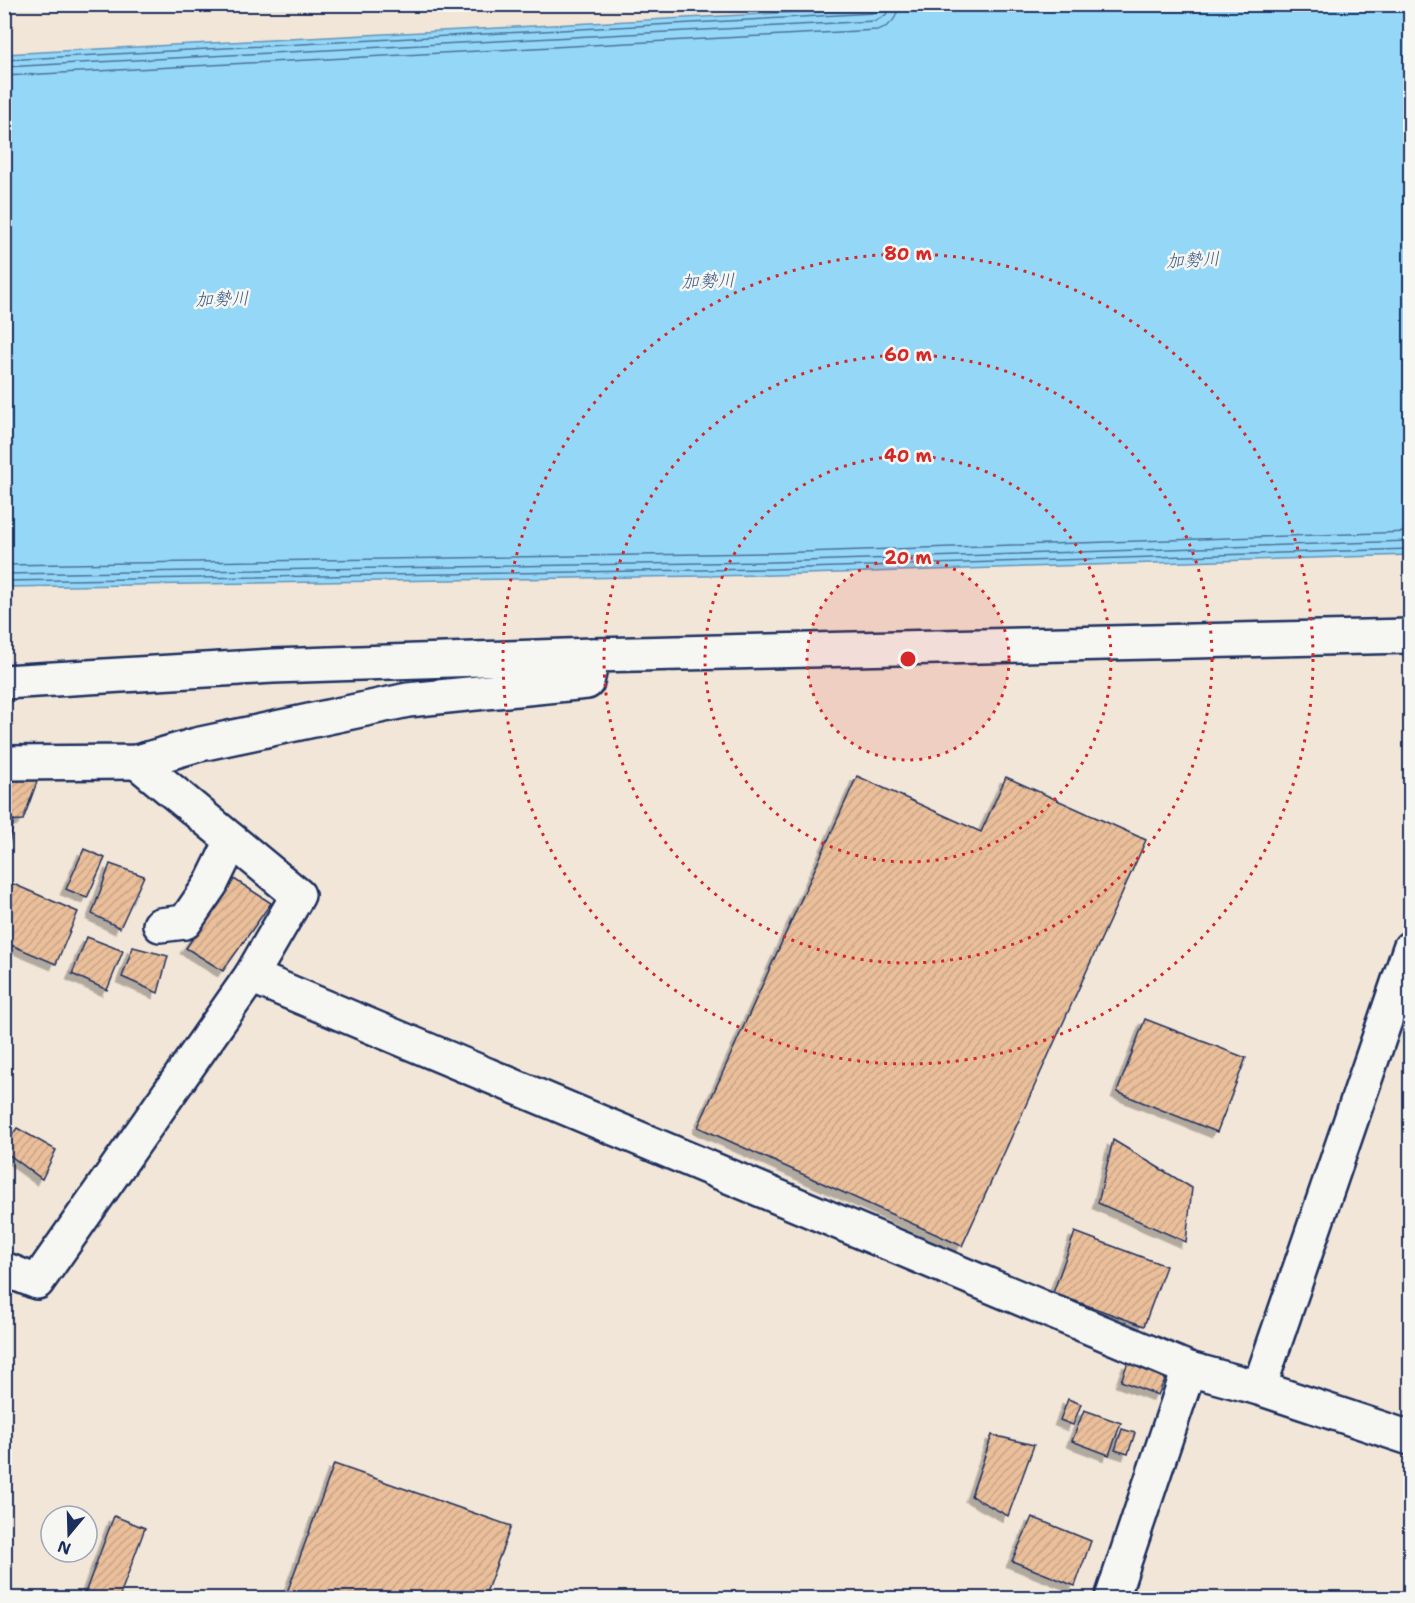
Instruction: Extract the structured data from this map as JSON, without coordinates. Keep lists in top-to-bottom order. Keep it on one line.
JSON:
{"water":["加勢川"],"north":"bottom","rings":["80 m","60 m","40 m","20 m"]}
